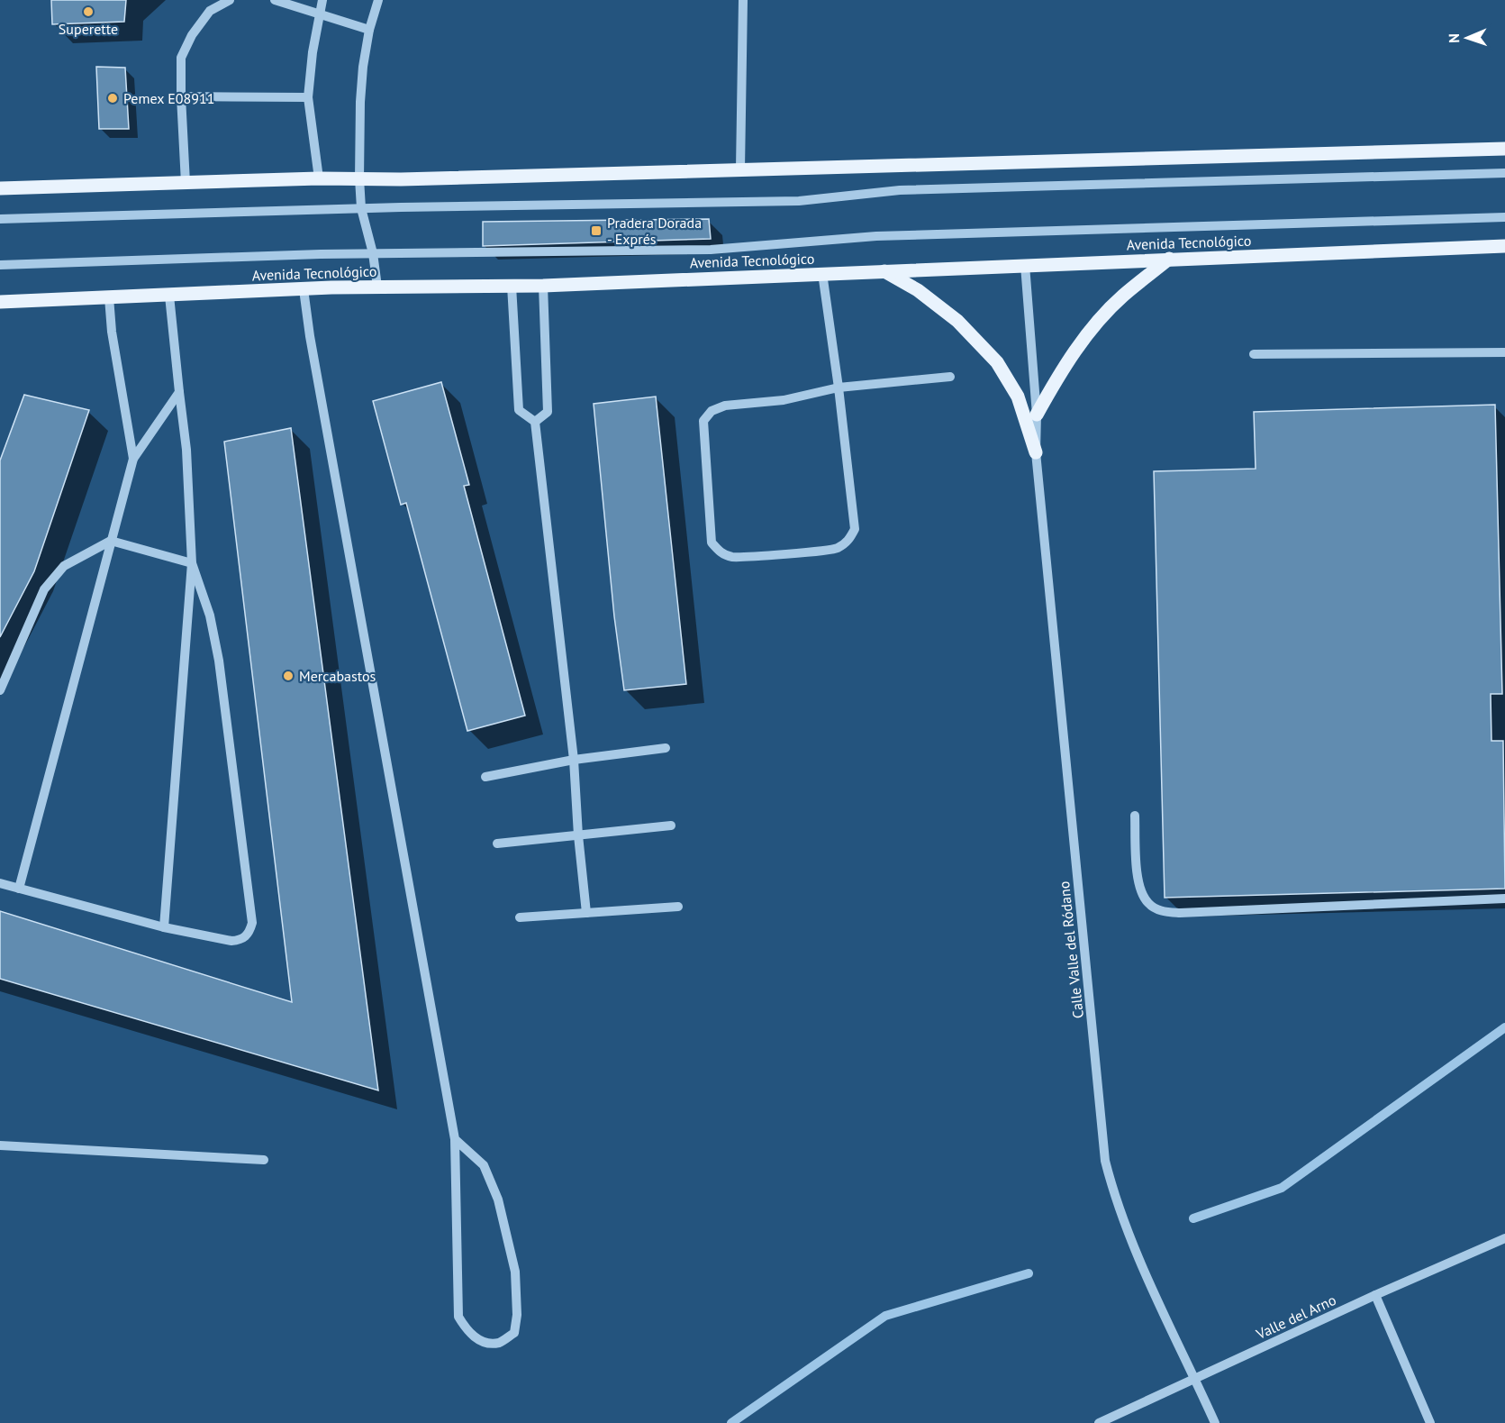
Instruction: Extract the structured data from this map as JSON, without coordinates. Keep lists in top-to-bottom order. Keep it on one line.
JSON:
{"streets":{"main road":["Avenida Tecnológico"],"street":["Calle Valle del Ródano","Valle del Arno"]},"crossings":[["Avenida Tecnológico","Calle Valle del Ródano"],["Calle Valle del Ródano","Valle del Arno"]],"places":{"other":["Superette","Pemex E08911","Mercabastos"],"transit":["Pradera Dorada - Exprés"]},"north":"left"}
